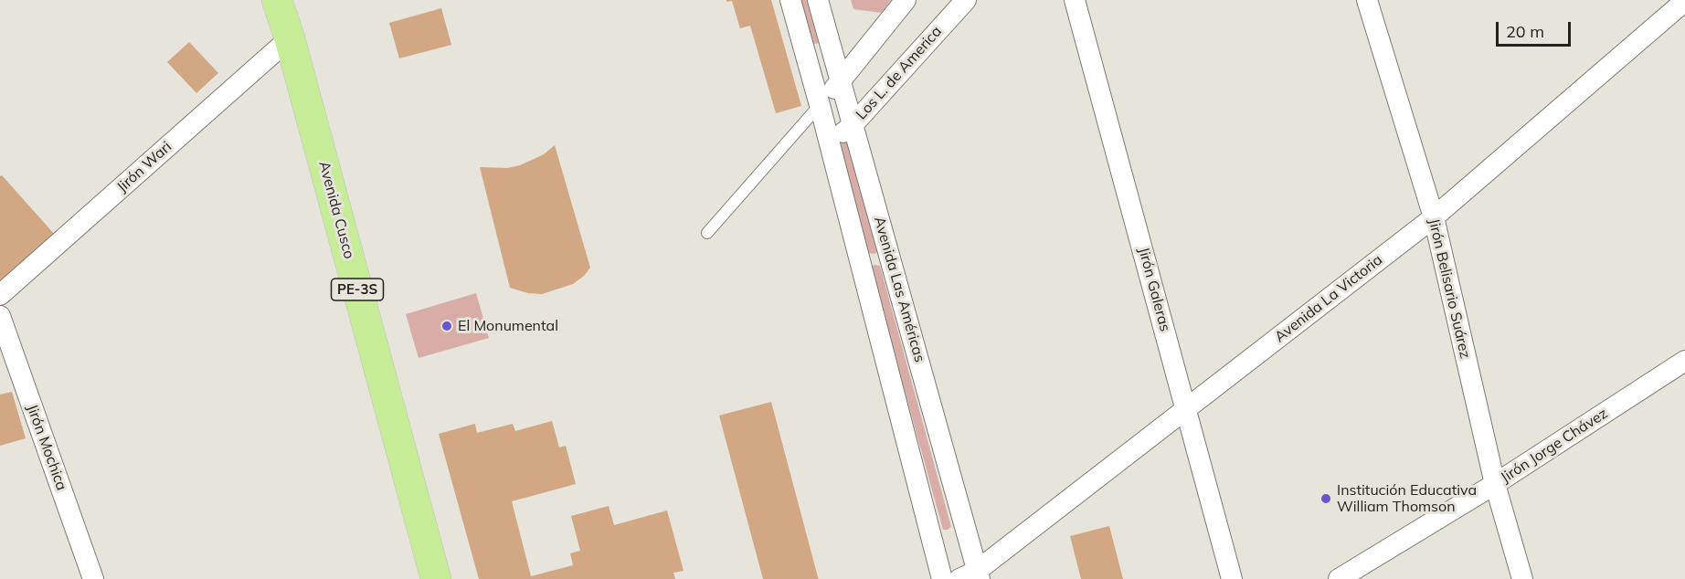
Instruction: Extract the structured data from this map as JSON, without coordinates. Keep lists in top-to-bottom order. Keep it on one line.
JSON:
{"streets":{"highway":["Avenida Cusco","PE-3S"],"street":["Los L. de America","Jirón Wari","Jirón Belisario Suárez","Avenida Las Américas","Jirón Galeras","Avenida La Victoria","Jirón Jorge Chávez","Jirón Mochica"]},"crossings":[["Los L. de America","Avenida Las Américas"],["Jirón Wari","Avenida Cusco"],["Jirón Belisario Suárez","Avenida La Victoria"],["Jirón Belisario Suárez","Jirón Jorge Chávez"],["Avenida Las Américas","Avenida La Victoria"],["Jirón Galeras","Avenida La Victoria"]],"places":["El Monumental","Institución Educativa William Thomson"],"scale_bar":"20 m"}
